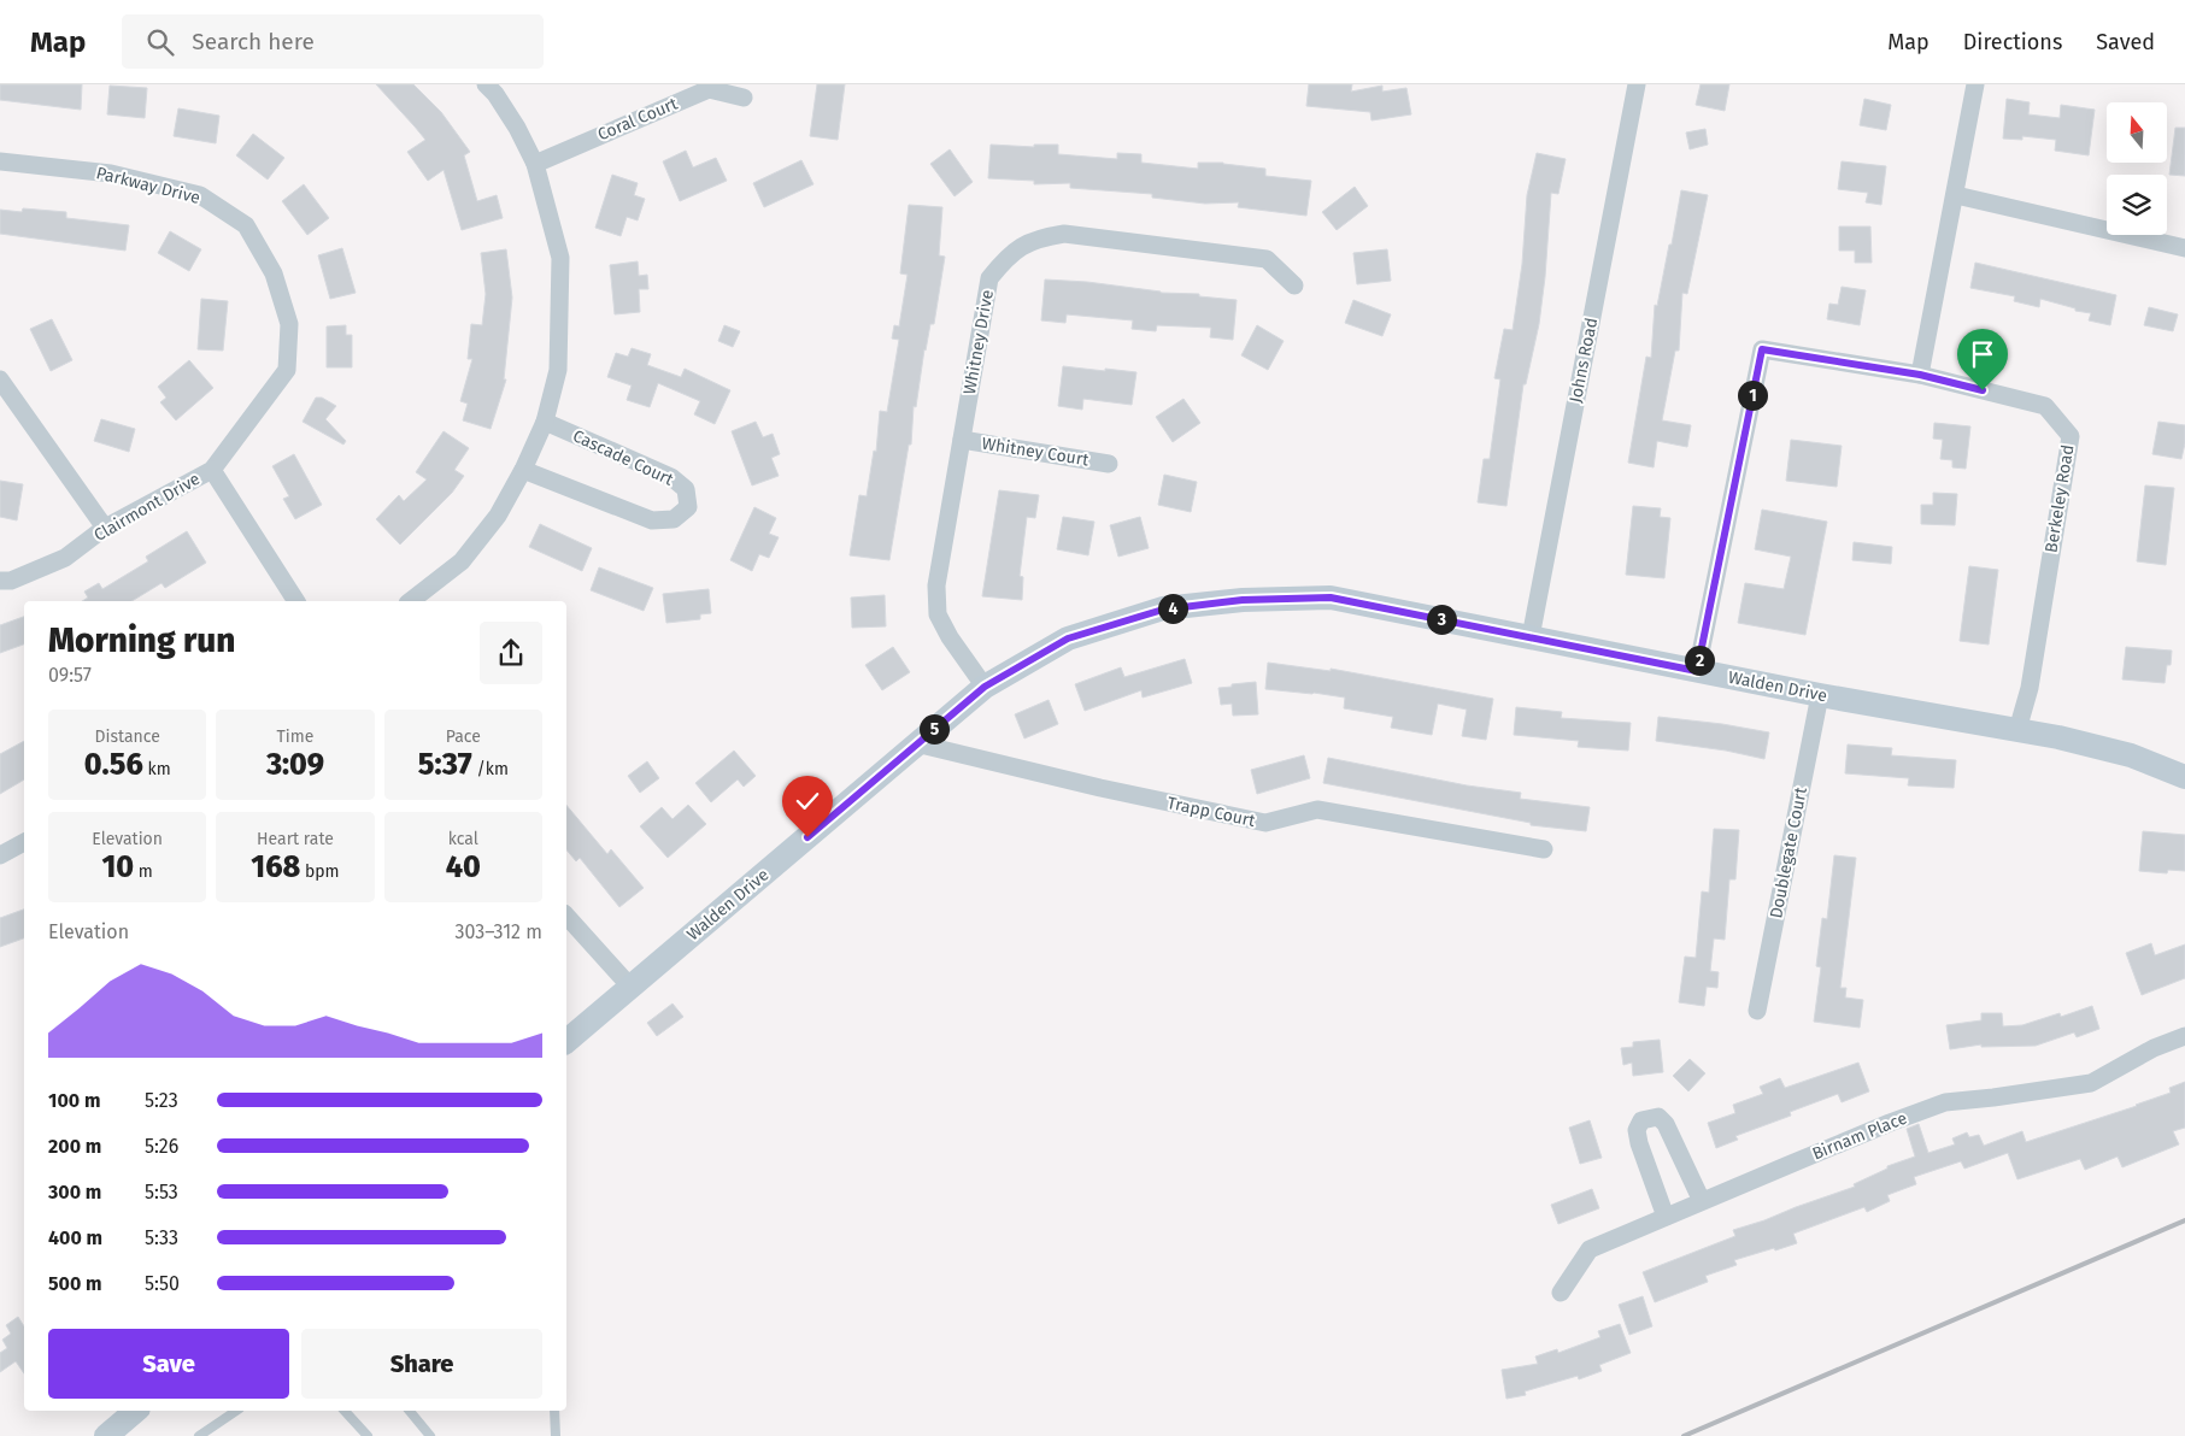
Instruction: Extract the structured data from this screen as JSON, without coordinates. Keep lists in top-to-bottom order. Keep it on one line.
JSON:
{"streets":{"street":["Coral Court","Parkway Drive","Whitney Drive","Johns Road","Whitney Court","Cascade Court","Berkeley Road","Clairmont Drive","Walden Drive","Trapp Court","Doublegate Court","Birnam Place"]},"crossings":[["Parkway Drive","Clairmont Drive"],["Whitney Drive","Whitney Court"],["Whitney Drive","Walden Drive"],["Johns Road","Walden Drive"],["Berkeley Road","Walden Drive"],["Walden Drive","Trapp Court"],["Walden Drive","Doublegate Court"]],"north":"top","page":{"header":"Map","search":"Search here","nav":["Map","Directions","Saved"],"pins":["1","4","3","2","5"],"heading":["Morning run","09:57"],"stats":[["Distance","0.56 km"],["Time","3:09"],["Pace","5:37 /km"],["Elevation","10 m"],["Heart rate","168 bpm"],["kcal","40"]],"chart":["Elevation","303–312 m"],"list":[{"name":"100 m","note":"5:23"},{"name":"200 m","note":"5:26"},{"name":"300 m","note":"5:53"},{"name":"400 m","note":"5:33"},{"name":"500 m","note":"5:50"}],"buttons":["Save","Share"]}}
